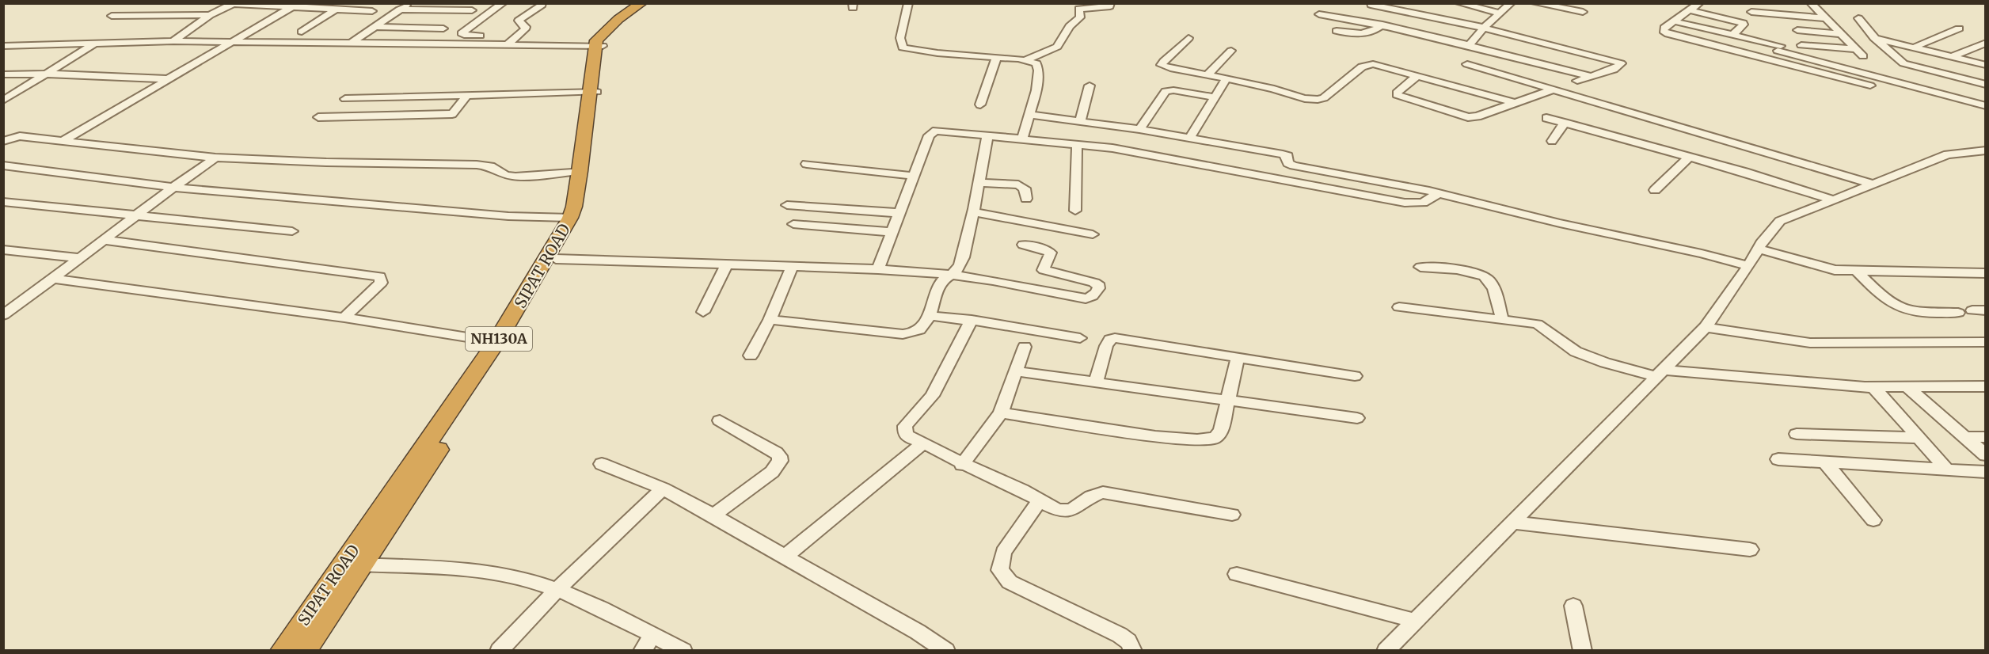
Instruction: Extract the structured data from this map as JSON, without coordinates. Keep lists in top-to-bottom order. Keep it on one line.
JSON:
{"streets":{"highway":["SIPAT ROAD","NH130A"]}}
